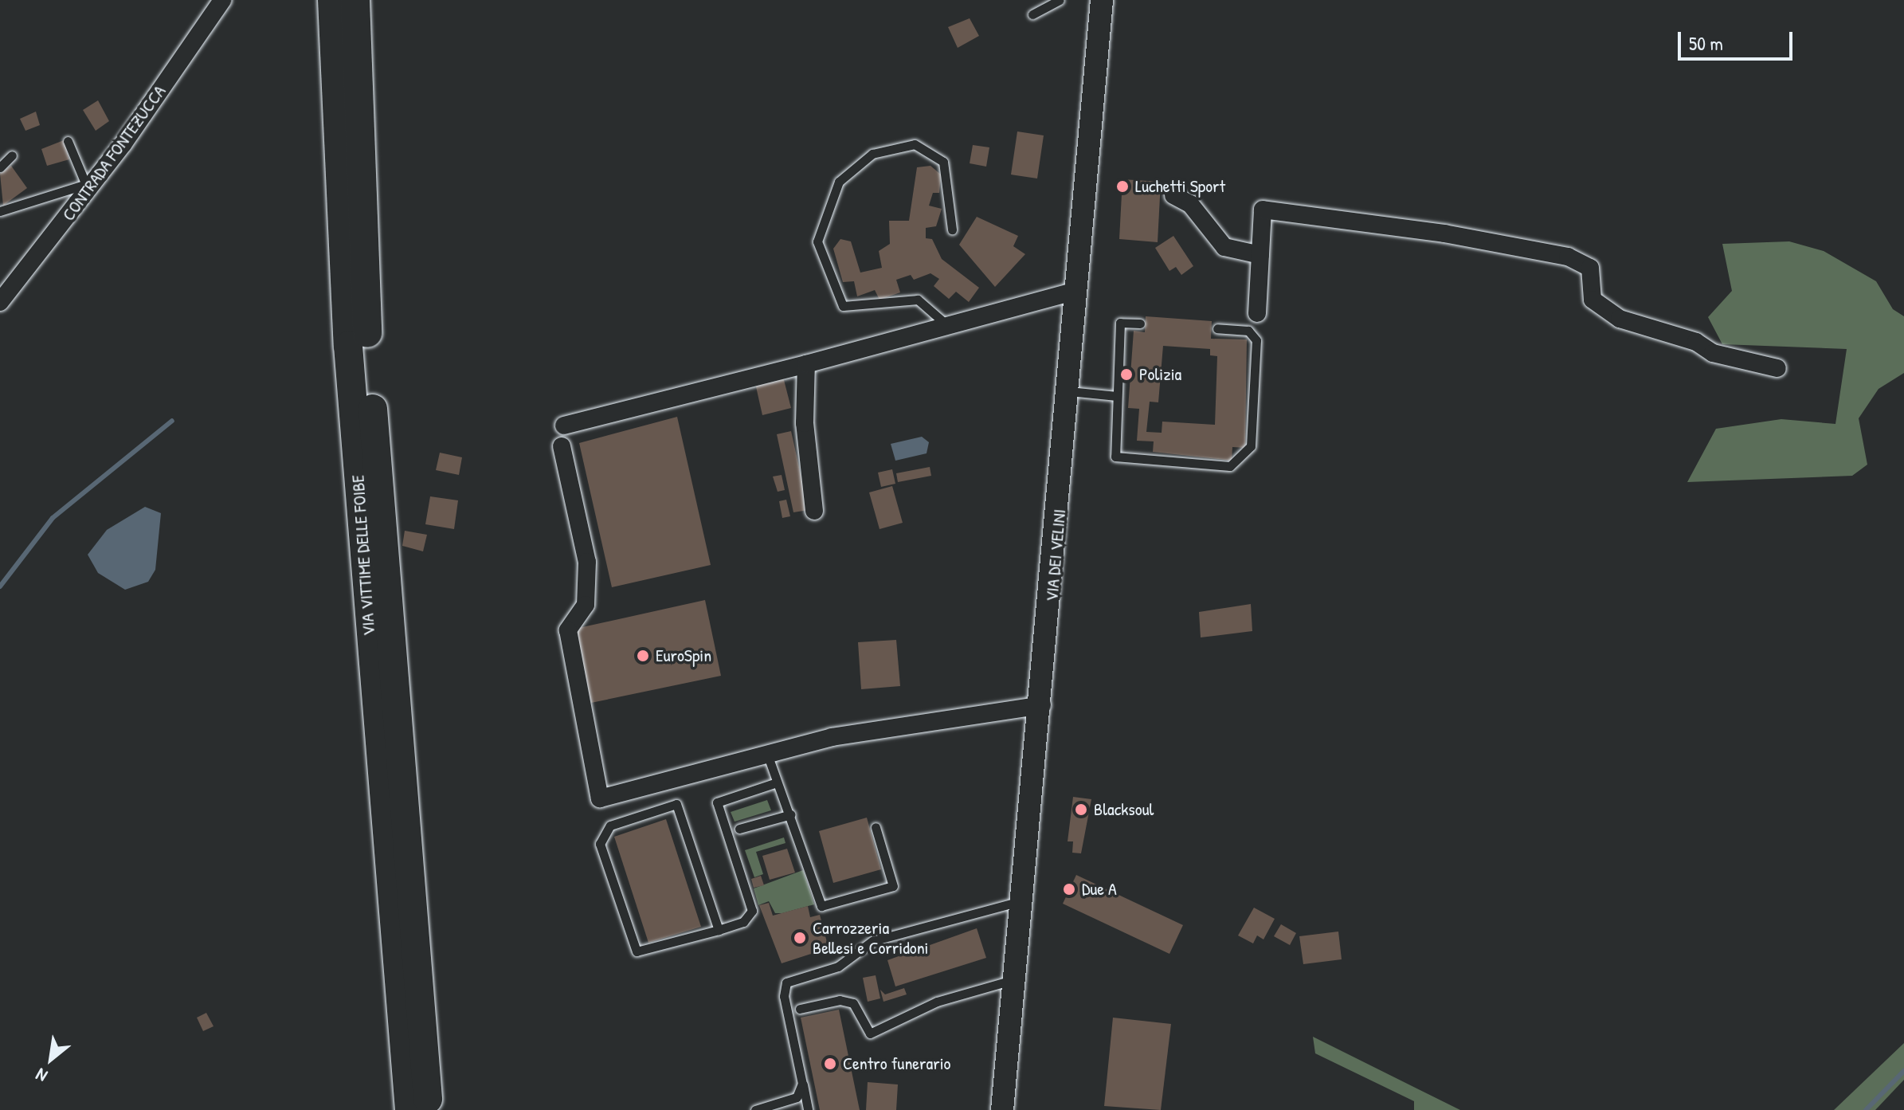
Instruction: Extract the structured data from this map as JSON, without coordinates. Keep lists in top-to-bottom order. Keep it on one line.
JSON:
{"streets":{"main road":["VIA VITTIME DELLE FOIBE"],"street":["CONTRADA FONTEZUCCA","VIA DEI VELINI"]},"places":["Luchetti Sport","Polizia","EuroSpin","Blacksoul","Due A","Carrozzeria Bellesi e Corridoni","Centro funerario"],"scale_bar":"50 m","north":"bottom left"}
